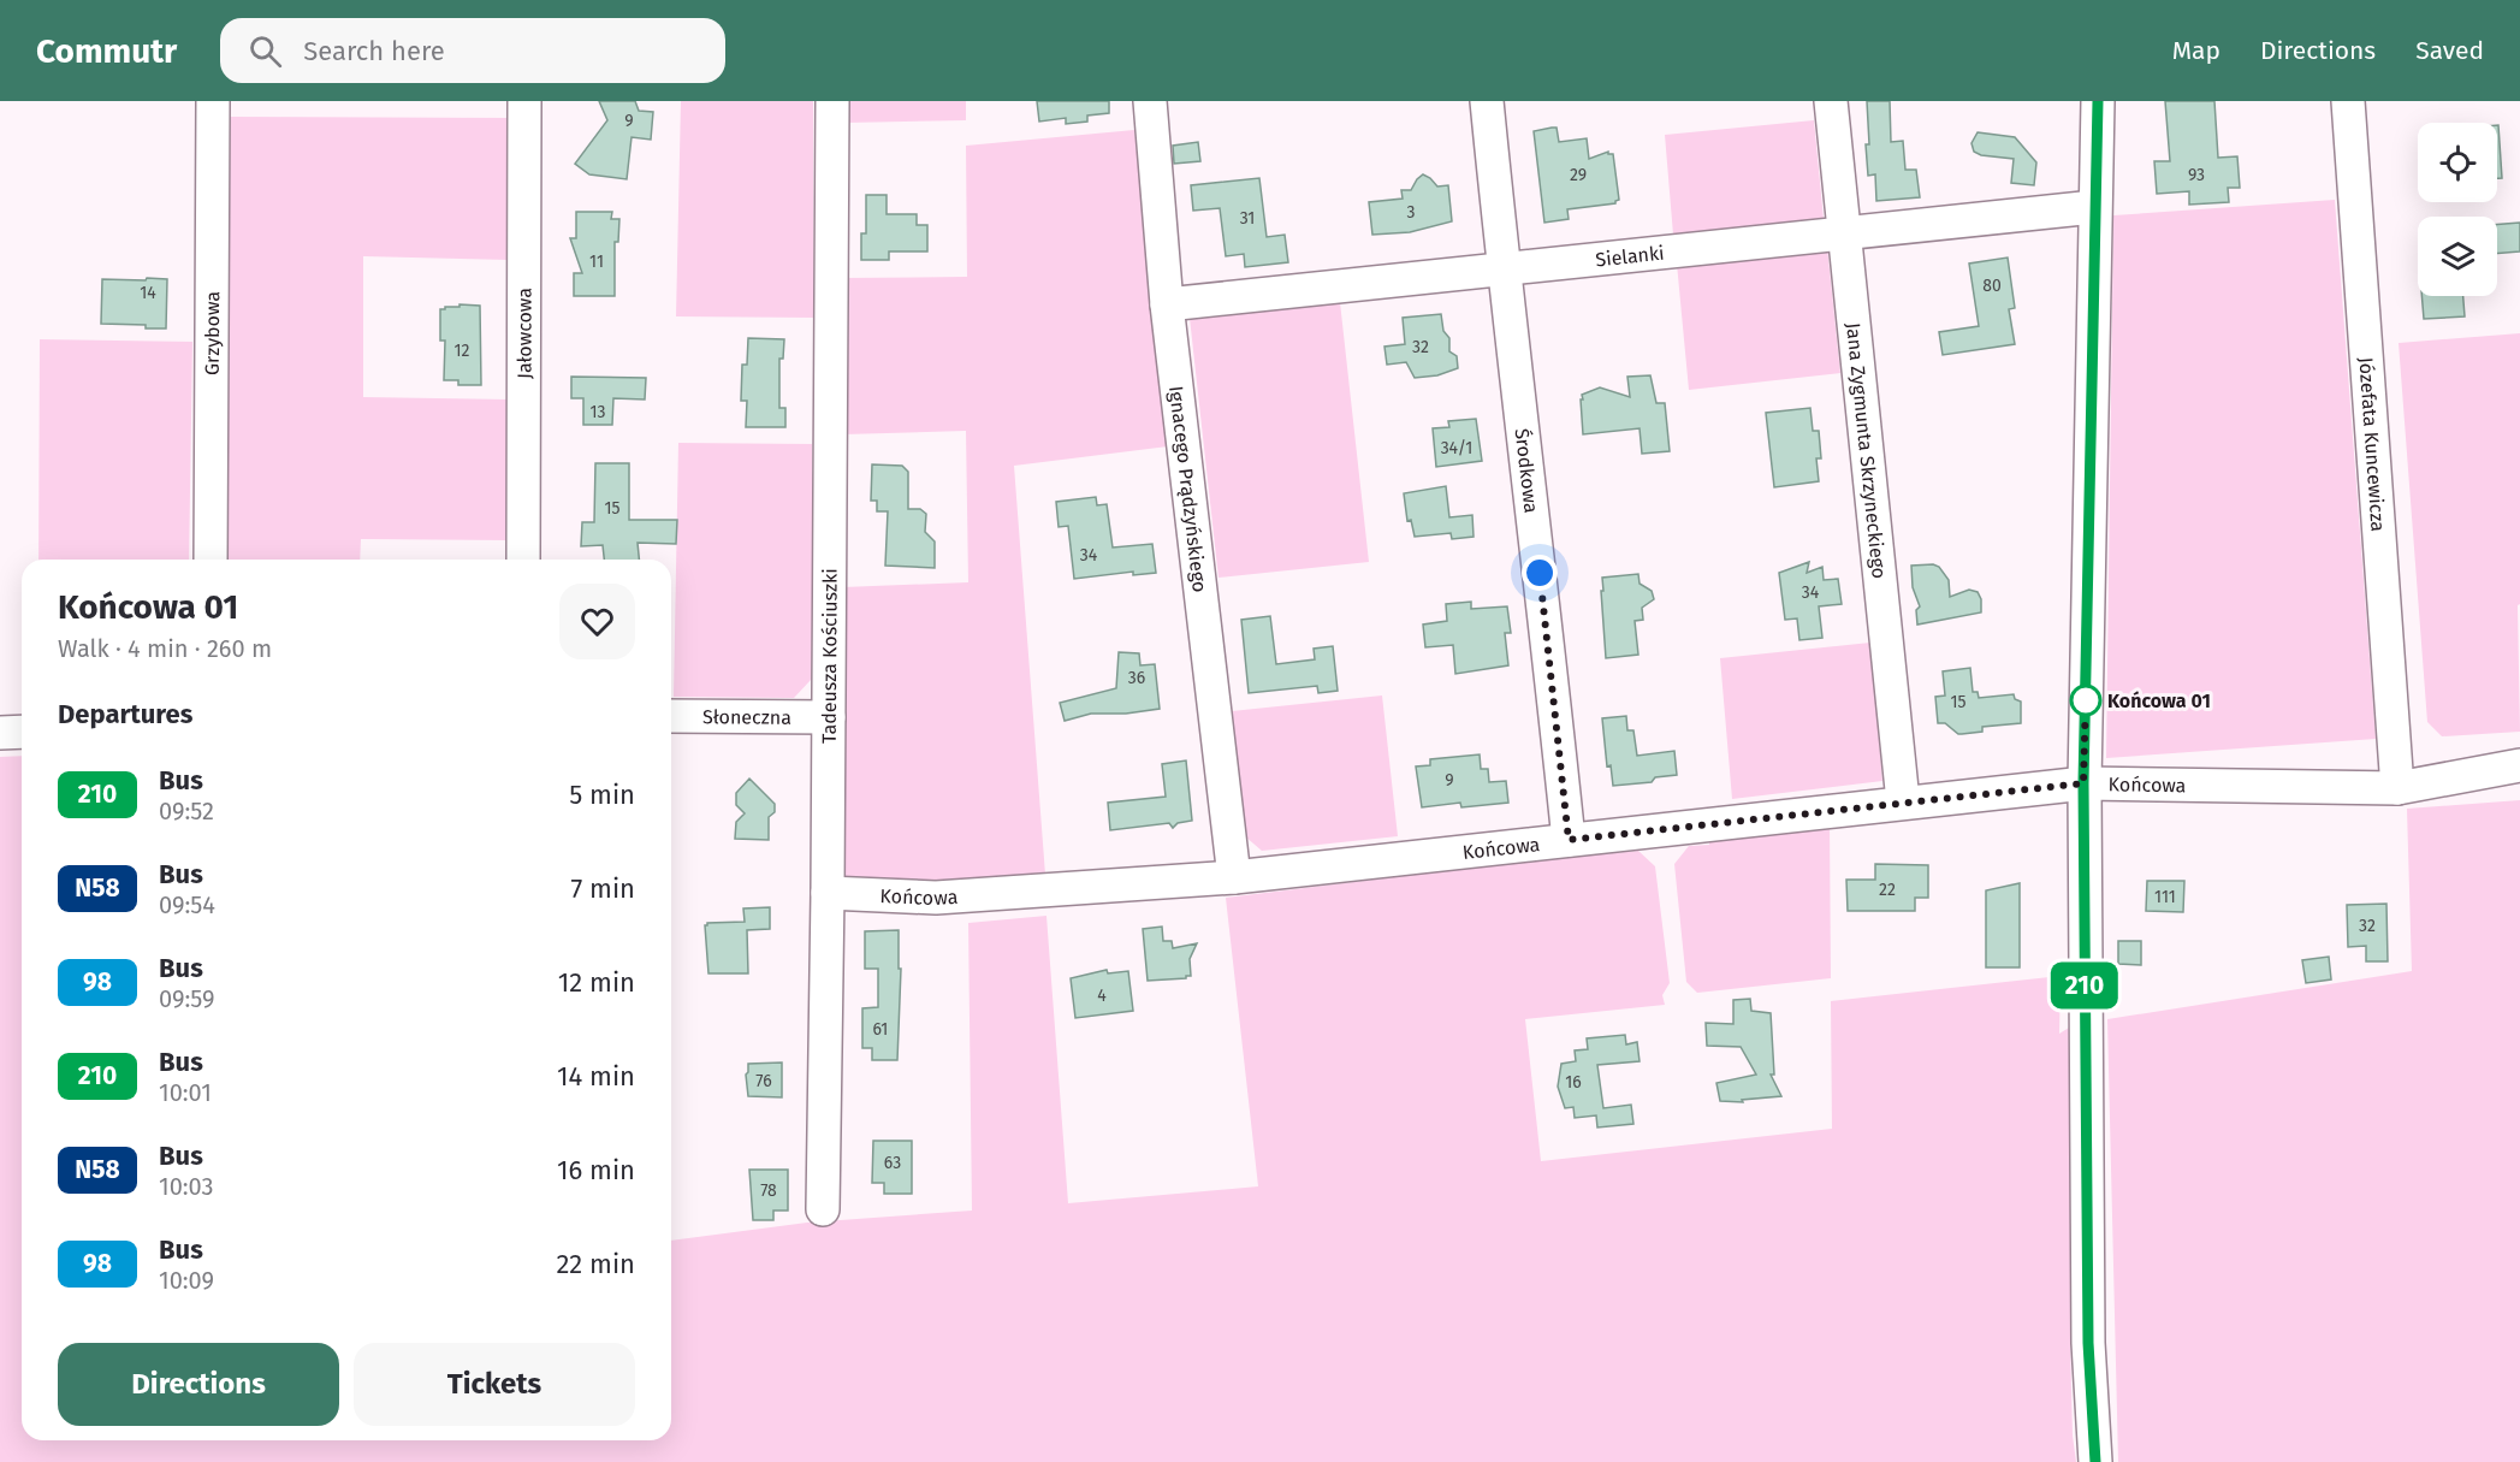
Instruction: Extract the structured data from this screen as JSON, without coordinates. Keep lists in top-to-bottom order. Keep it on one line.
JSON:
{"streets":{"street":["Sielanki","Grzybowa","Jałowcowa","Józefata Kuncewicza","Jana Zygmunta Skrzyneckiego","Środkowa","Ignacego Prądzyńskiego","Tadeusza Kościuszki","Słoneczna","Końcowa"]},"crossings":[["Sielanki","Jana Zygmunta Skrzyneckiego"],["Sielanki","Środkowa"],["Sielanki","Ignacego Prądzyńskiego"],["Józefata Kuncewicza","Końcowa"],["Jana Zygmunta Skrzyneckiego","Końcowa"],["Środkowa","Końcowa"],["Ignacego Prądzyńskiego","Końcowa"],["Tadeusza Kościuszki","Słoneczna"],["Tadeusza Kościuszki","Końcowa"]],"places":["Końcowa 01"],"lines":["bus line 210"],"house_numbers":["9","29","93","3","31","11","80","14","32","12","13","34/1","15","34","34","36","15","9","22","111","32","4","61","76","16","63","78"],"page":{"header":"Commutr","search":"Search here","nav":["Map","Directions","Saved"],"on_map":"210","heading":[["Końcowa 01","Walk · 4 min · 260 m"],"Departures"],"list":[{"mark":"210","name":"Bus","note":"09:52","value":"5 min"},{"mark":"N58","name":"Bus","note":"09:54","value":"7 min"},{"mark":"98","name":"Bus","note":"09:59","value":"12 min"},{"mark":"210","name":"Bus","note":"10:01","value":"14 min"},{"mark":"N58","name":"Bus","note":"10:03","value":"16 min"},{"mark":"98","name":"Bus","note":"10:09","value":"22 min"}],"buttons":["Directions","Tickets"]}}
